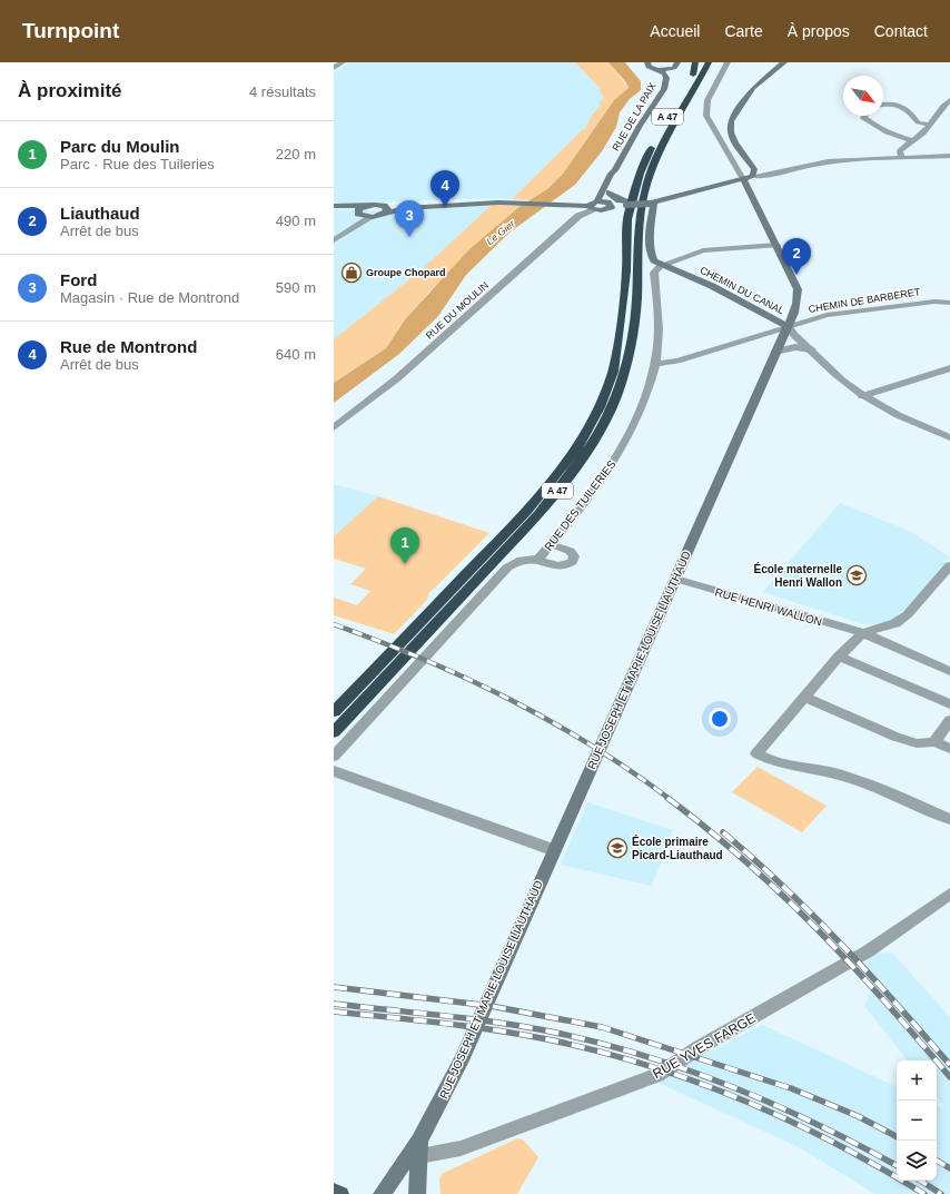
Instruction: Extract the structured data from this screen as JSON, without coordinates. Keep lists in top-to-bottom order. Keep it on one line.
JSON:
{"streets":{"highway":["A 47"],"main road":["RUE DE LA PAIX","CHEMIN DU CANAL","RUE JOSEPH ET MARIE-LOUISE LIAUTHAUD"],"street":["CHEMIN DE BARBERET","RUE DU MOULIN","RUE DES TUILERIES","RUE HENRI WALLON","RUE YVES FARGE"]},"crossings":[["RUE DE LA PAIX","RUE DU MOULIN"],["CHEMIN DU CANAL","CHEMIN DE BARBERET"],["CHEMIN DU CANAL","RUE DES TUILERIES"],["CHEMIN DU CANAL","RUE JOSEPH ET MARIE-LOUISE LIAUTHAUD"],["CHEMIN DE BARBERET","RUE DES TUILERIES"],["CHEMIN DE BARBERET","RUE JOSEPH ET MARIE-LOUISE LIAUTHAUD"],["RUE HENRI WALLON","RUE JOSEPH ET MARIE-LOUISE LIAUTHAUD"],["RUE JOSEPH ET MARIE-LOUISE LIAUTHAUD","RUE YVES FARGE"]],"water":["Le Gier"],"places":{"shop":["Groupe Chopard"],"school or university":["École maternelle Henri Wallon","École primaire Picard-Liauthaud"]},"north":"bottom right","page":{"header":"Turnpoint","nav":["Accueil","Carte","À propos","Contact"],"heading":["À proximité","4 résultats"],"list":[{"mark":"1","name":"Parc du Moulin","note":"Parc · Rue des Tuileries","value":"220 m"},{"mark":"2","name":"Liauthaud","note":"Arrêt de bus","value":"490 m"},{"mark":"3","name":"Ford","note":"Magasin · Rue de Montrond","value":"590 m"},{"mark":"4","name":"Rue de Montrond","note":"Arrêt de bus","value":"640 m"}],"pins":["4","3","2","1"],"map_buttons":["+","−"]}}
